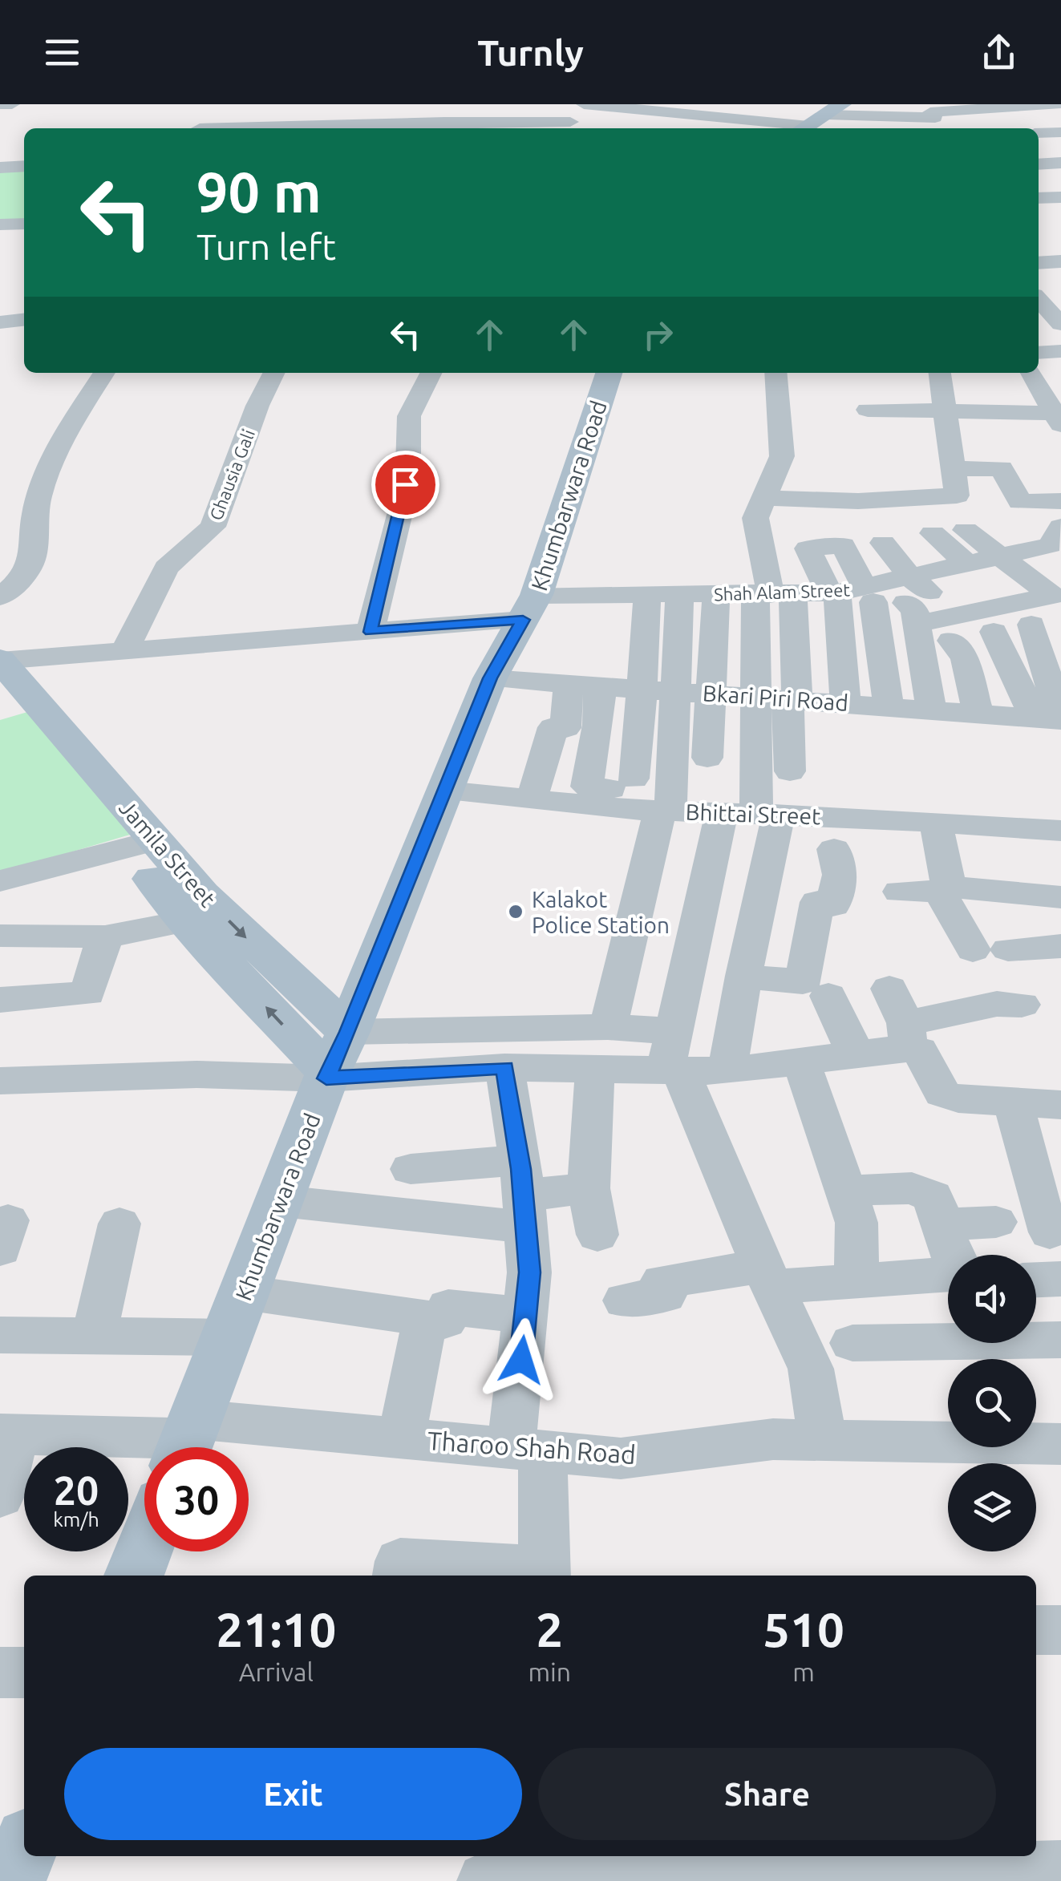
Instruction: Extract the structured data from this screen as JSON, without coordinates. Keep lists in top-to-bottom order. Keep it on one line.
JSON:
{"streets":{"main road":["Khumbarwara Road","Jamila Street"],"street":["Ghausia Gali","Shah Alam Street","Bkari Piri Road","Bhittai Street","Tharoo Shah Road"]},"crossings":[["Ghausia Gali","Shah Alam Street"],["Khumbarwara Road","Shah Alam Street"],["Khumbarwara Road","Bkari Piri Road"],["Khumbarwara Road","Bhittai Street"],["Khumbarwara Road","Jamila Street"],["Khumbarwara Road","Tharoo Shah Road"]],"places":["Kalakot Police Station"],"page":{"header":"Turnly","turn":["90 m","Turn left"],"speed":"20 km/h","limit":"30","eta":["21:10","Arrival","2","min","510","m"],"buttons":["Exit","Share"]}}
